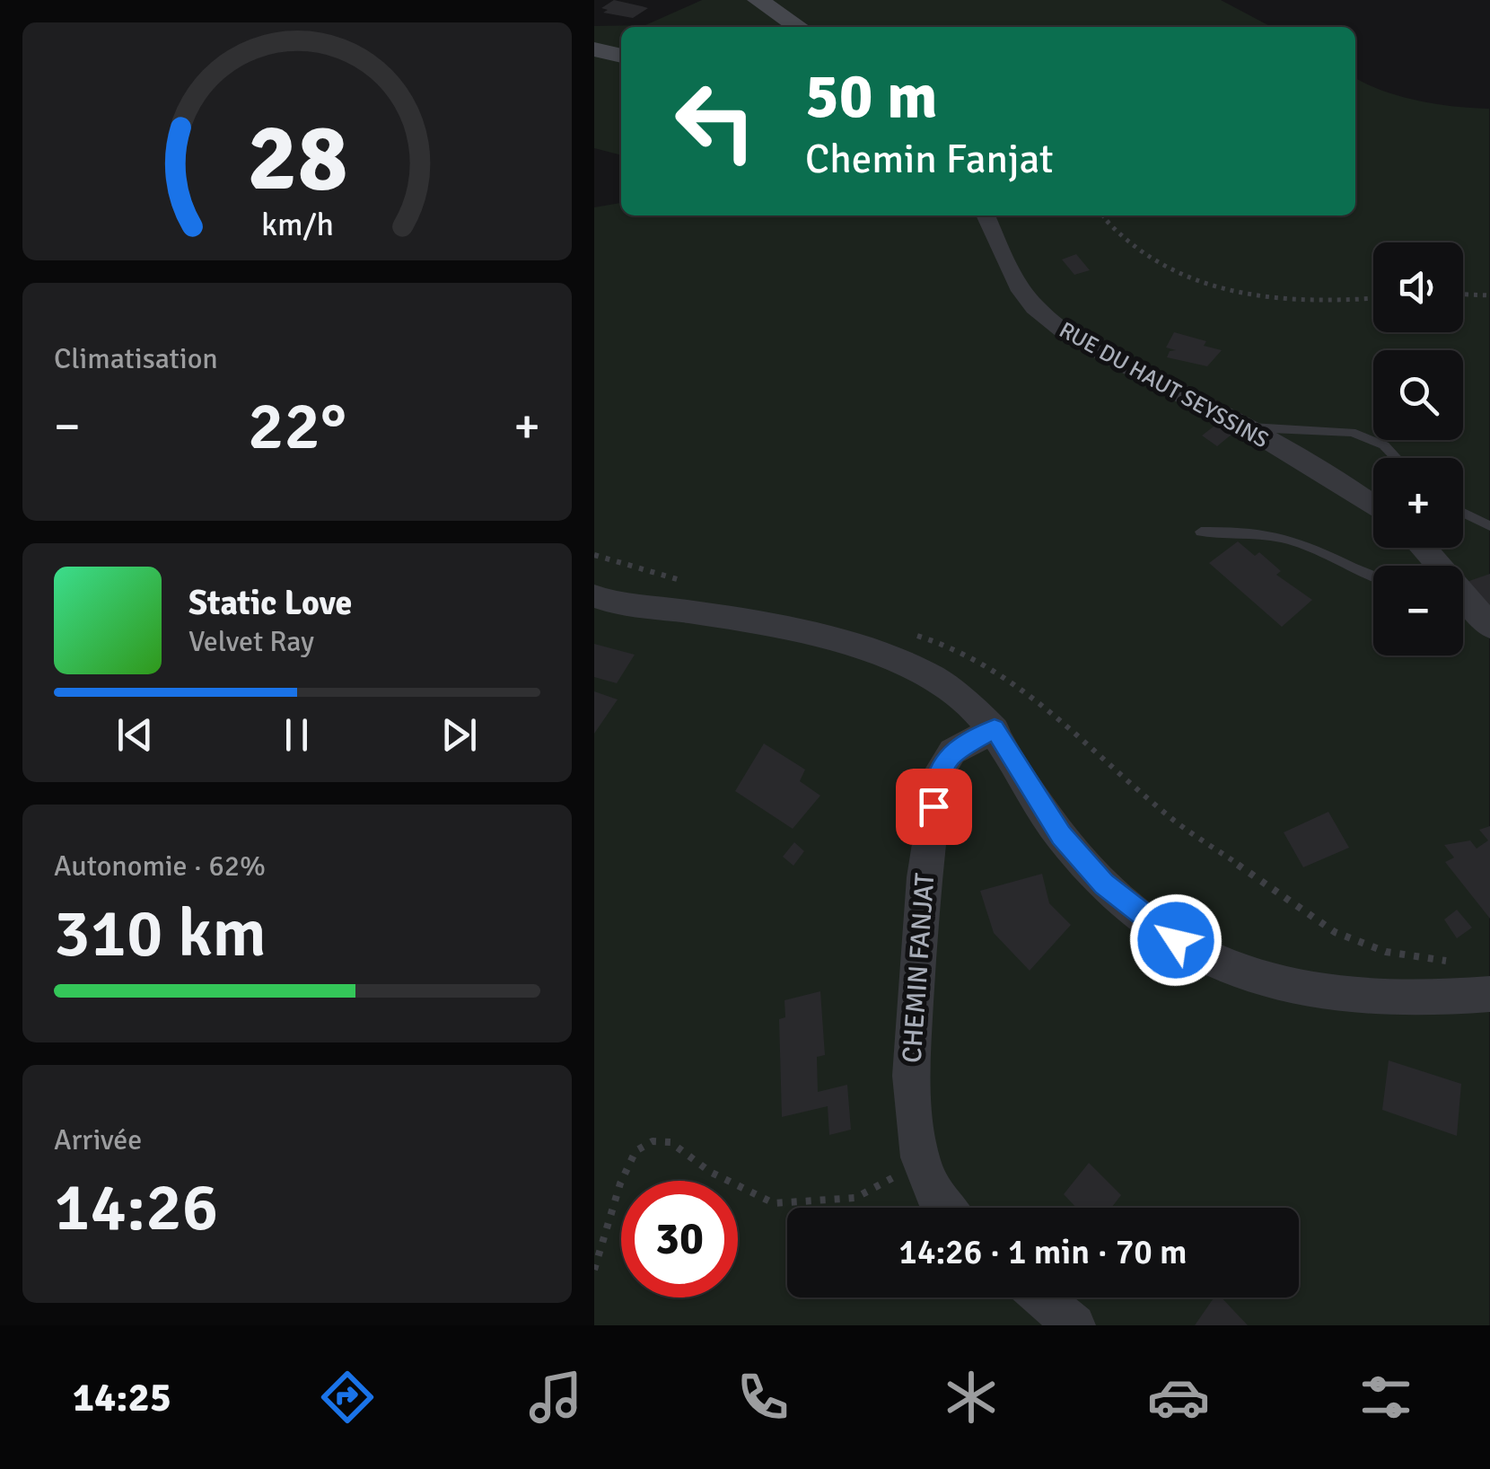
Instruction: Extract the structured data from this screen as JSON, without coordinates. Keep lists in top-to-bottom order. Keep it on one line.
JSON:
{"streets":{"street":["RUE DU HAUT SEYSSINS","CHEMIN FANJAT"]},"page":{"turn":["50 m","Chemin Fanjat"],"map_buttons":["+","−"],"tile":["Climatisation",["Autonomie · 62%","310 km"],["Arrivée","14:26"]],"heat":["−","22°","+"],"song":["Static Love","Velvet Ray"],"limit":"30","trip":"14:26 · 1 min · 70 m","tabs":"14:25","gauge":["28","km/h"]}}
